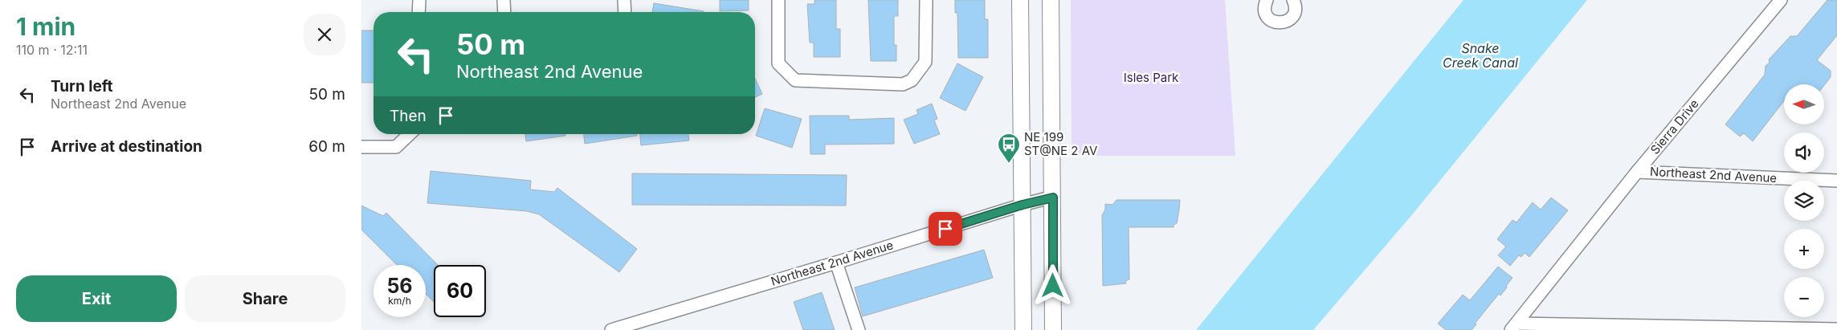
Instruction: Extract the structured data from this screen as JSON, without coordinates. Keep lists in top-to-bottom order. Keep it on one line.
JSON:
{"streets":{"street":["Sierra Drive","Northeast 2nd Avenue"]},"crossings":[["Sierra Drive","Northeast 2nd Avenue"]],"water":["Snake Creek Canal"],"parks":["Isles Park"],"places":{"bus stop":["NE 199 ST@NE 2 AV"]},"north":"left","page":{"heading":["1 min","110 m · 12:11"],"turn":["50 m","Northeast 2nd Avenue"],"list":[{"name":"Turn left","note":"Northeast 2nd Avenue","value":"50 m"},{"name":"Arrive at destination","value":"60 m"}],"map_buttons":["+","−"],"then":"Then","speed":"56 km/h","limit":"60","buttons":["Exit","Share"]}}
